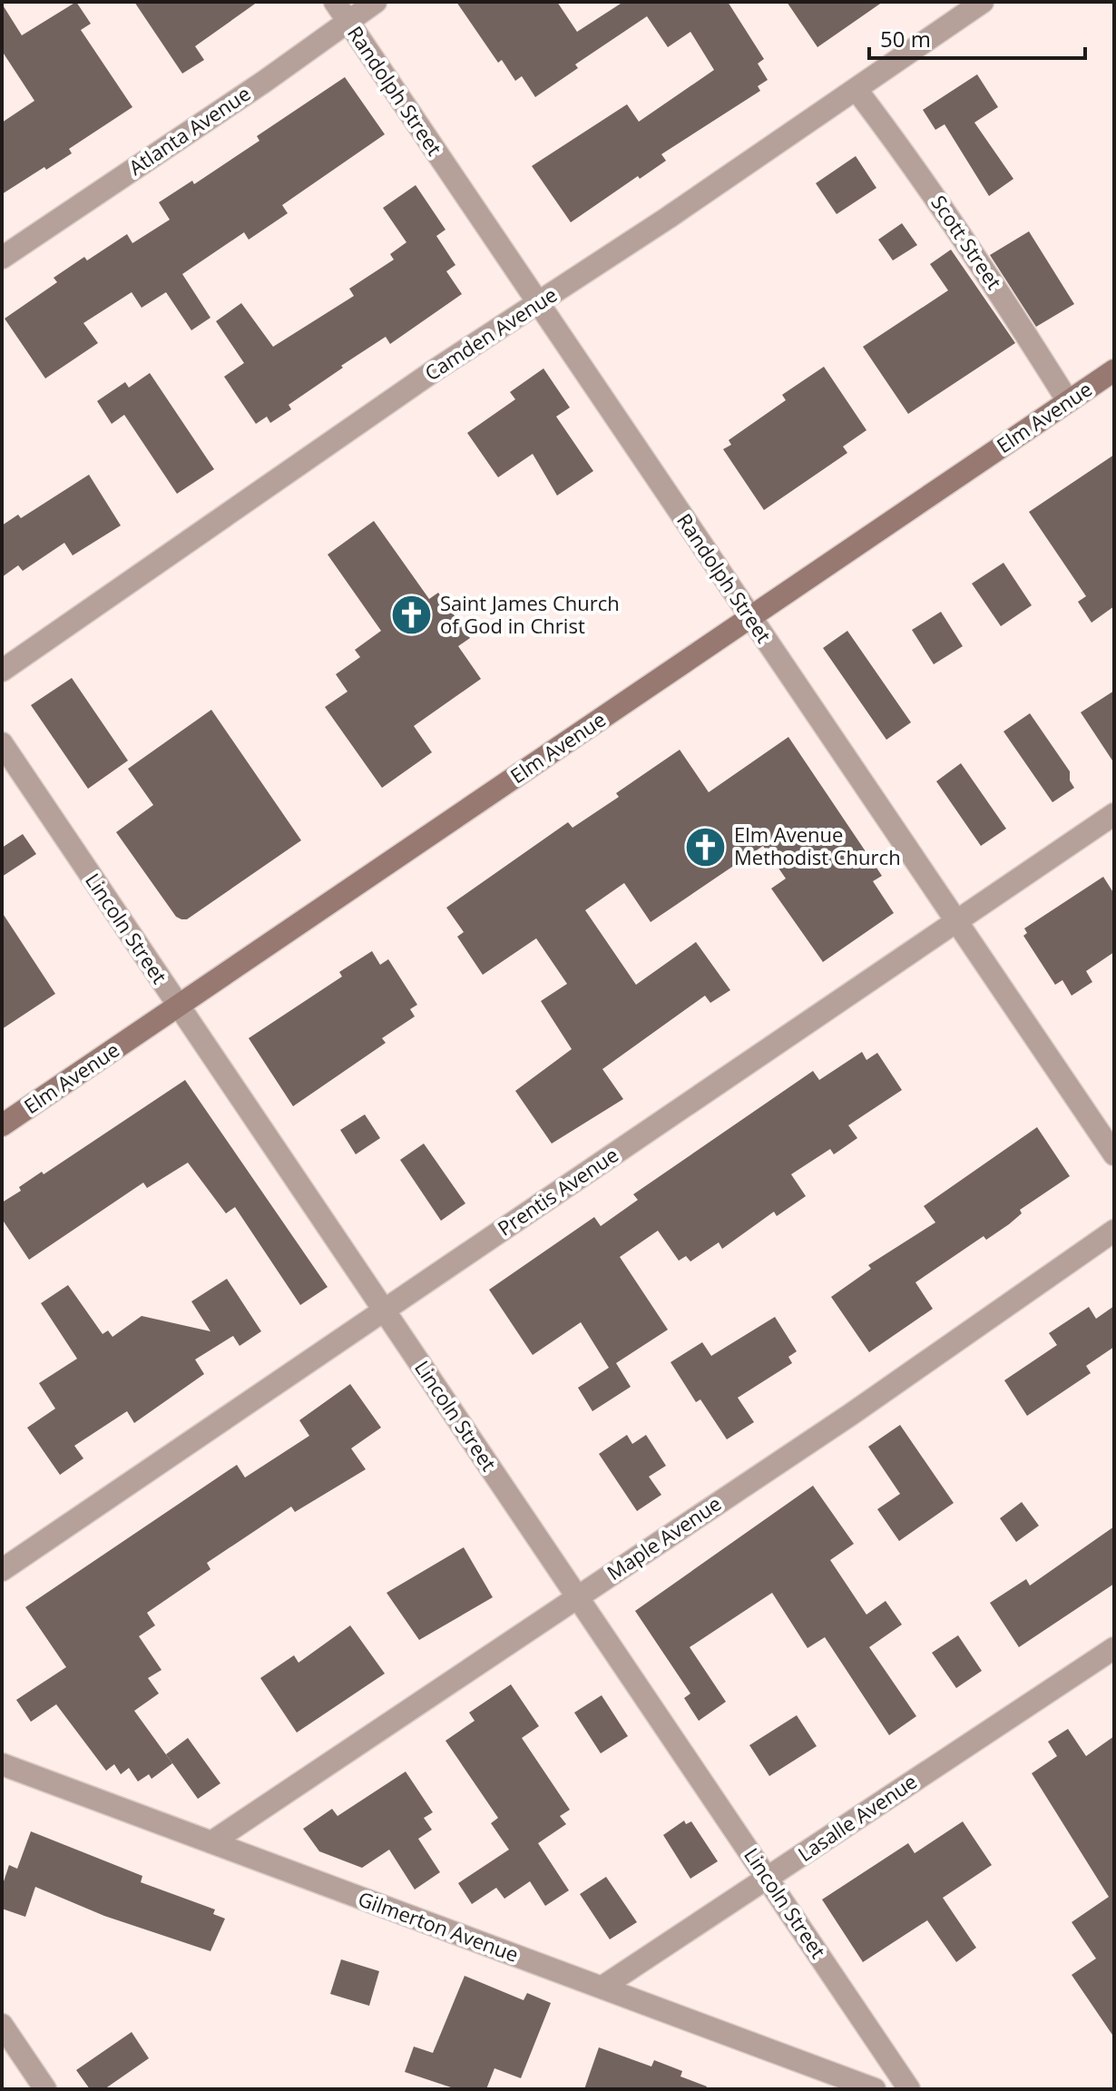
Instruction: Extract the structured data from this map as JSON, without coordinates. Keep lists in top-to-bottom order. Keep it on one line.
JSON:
{"streets":{"main road":["Elm Avenue"],"street":["Randolph Street","Atlanta Avenue","Scott Street","Camden Avenue","Lincoln Street","Prentis Avenue","Maple Avenue","Lasalle Avenue","Gilmerton Avenue"]},"crossings":[["Randolph Street","Atlanta Avenue"],["Randolph Street","Camden Avenue"],["Randolph Street","Elm Avenue"],["Randolph Street","Prentis Avenue"],["Scott Street","Camden Avenue"],["Scott Street","Elm Avenue"],["Elm Avenue","Lincoln Street"],["Lincoln Street","Prentis Avenue"],["Lincoln Street","Maple Avenue"],["Lincoln Street","Lasalle Avenue"],["Maple Avenue","Gilmerton Avenue"],["Lasalle Avenue","Gilmerton Avenue"]],"places":{"church":["Saint James Church of God in Christ","Elm Avenue Methodist Church"]},"scale_bar":"50 m"}
